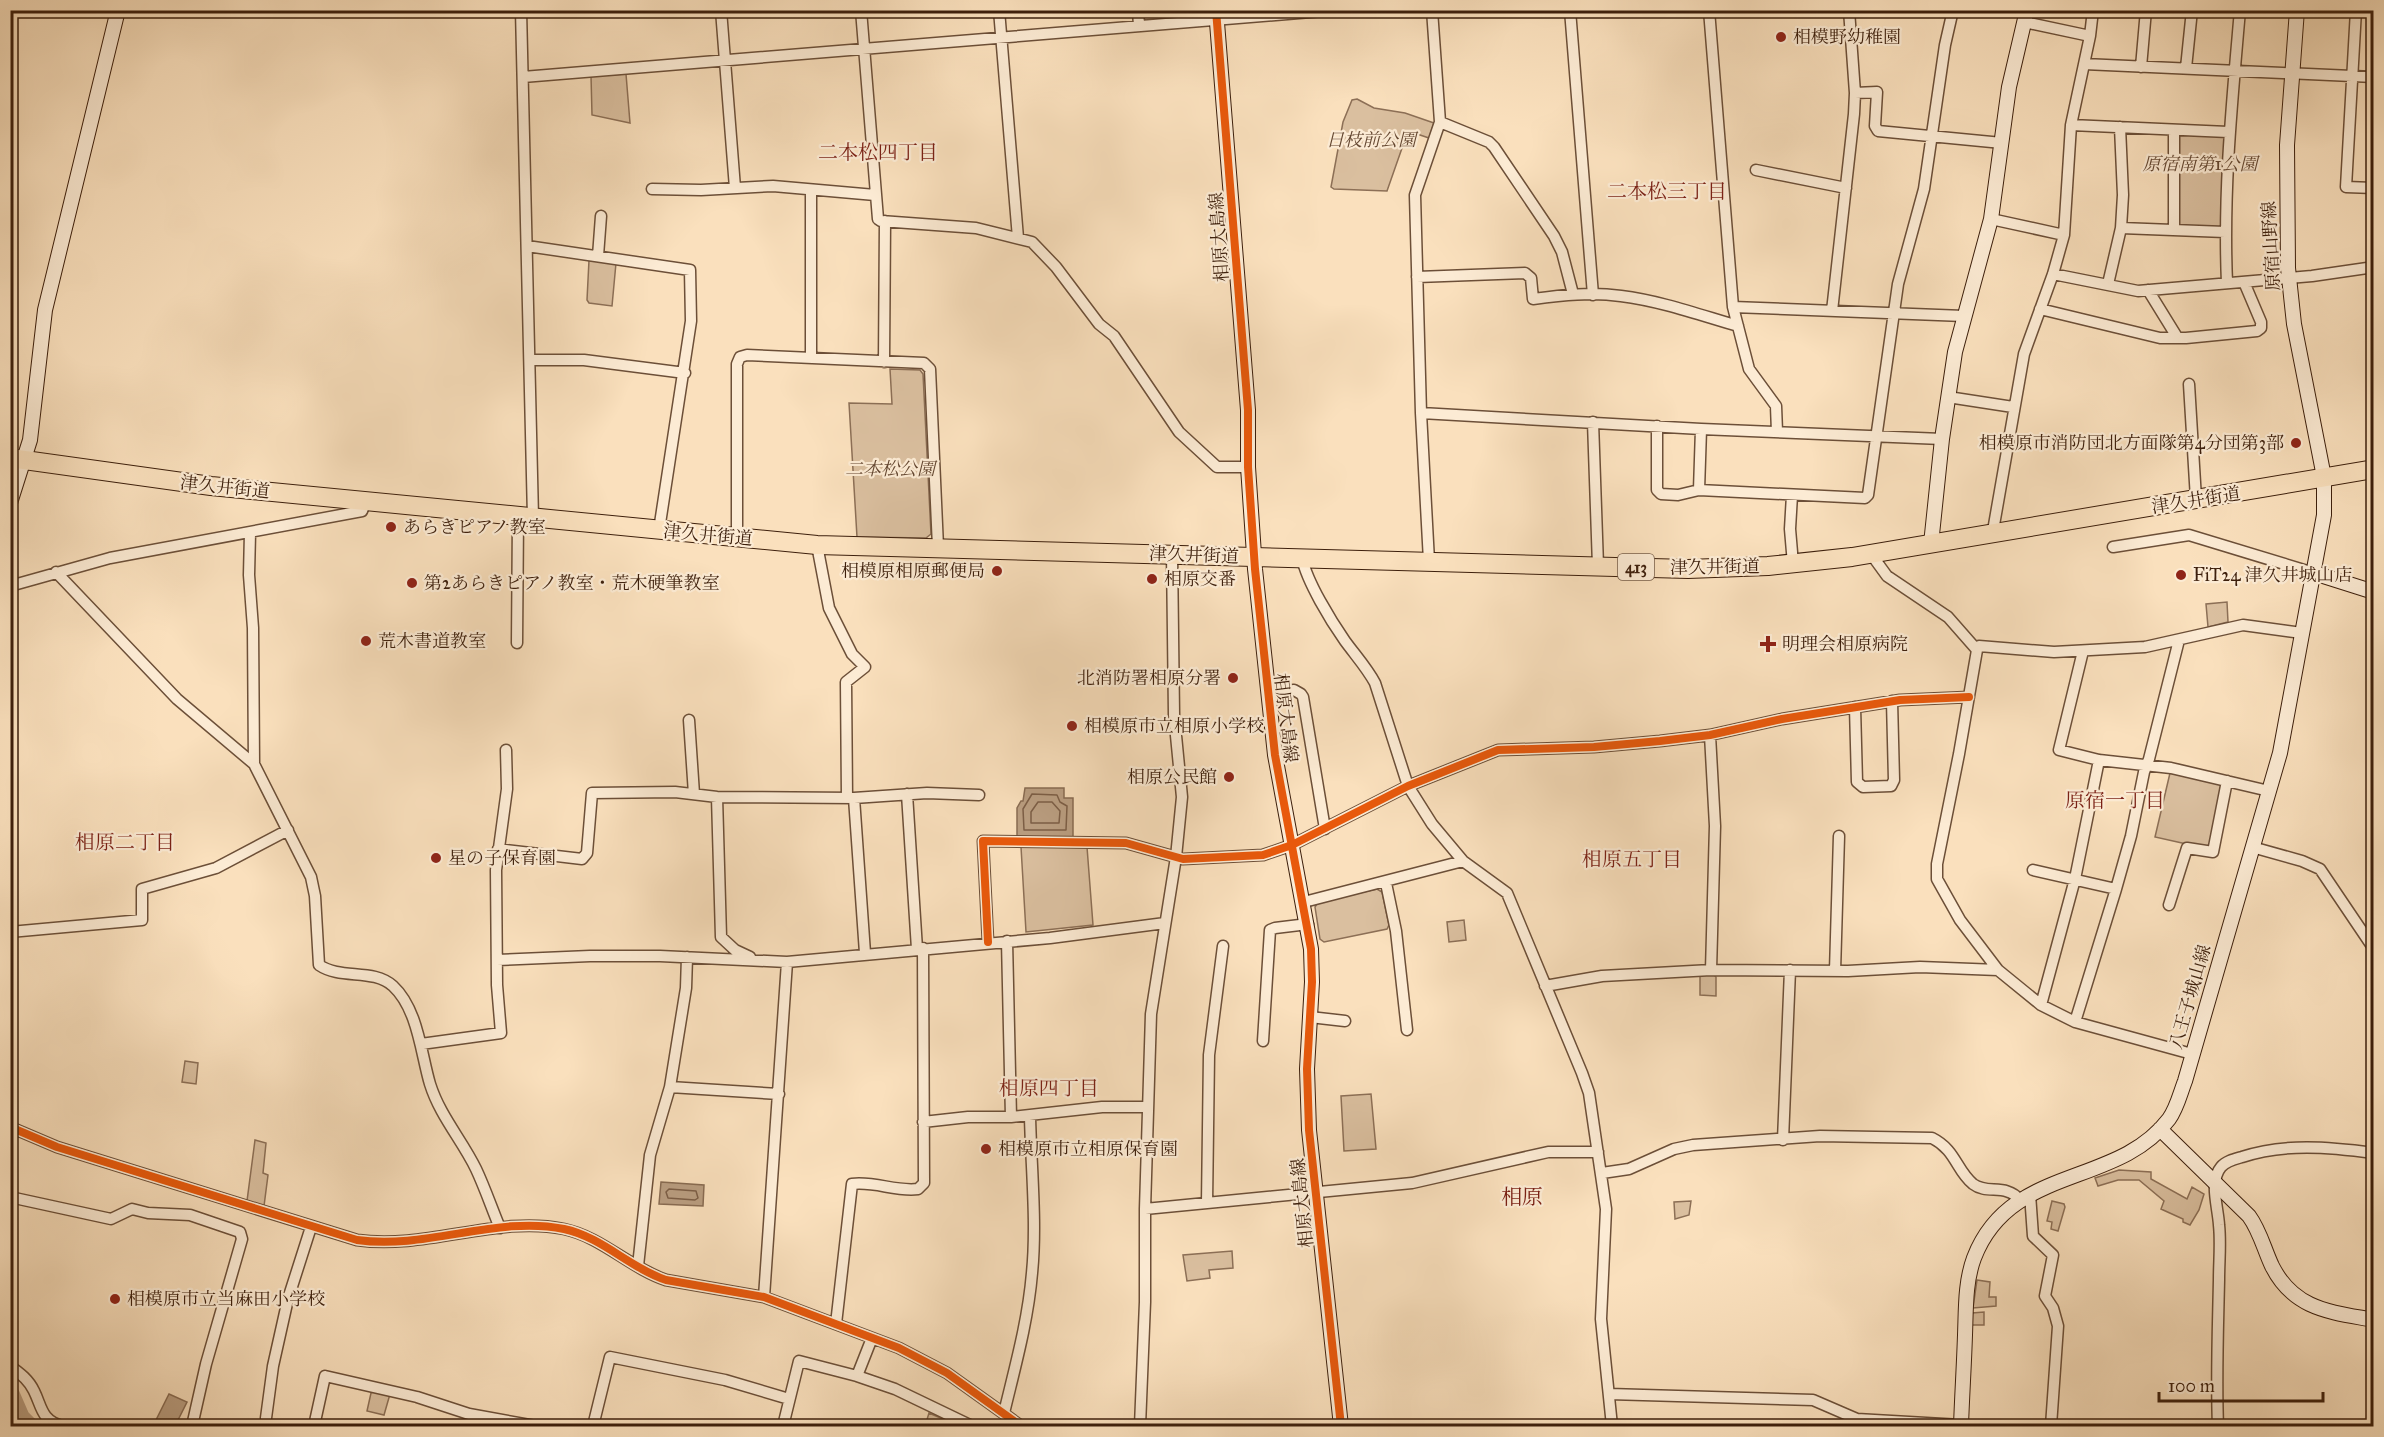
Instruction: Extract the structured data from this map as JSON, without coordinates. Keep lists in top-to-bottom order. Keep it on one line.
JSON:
{"streets":{"highway":["津久井街道","413"],"street":["相原大島線","原宿山野線","八王子城山線"]},"crossings":[["相原大島線","津久井街道"],["原宿山野線","津久井街道"],["原宿山野線","八王子城山線"],["津久井街道","八王子城山線"]],"districts":["二本松四丁目","二本松三丁目","原宿一丁目","相原二丁目","相原五丁目","相原四丁目","相原"],"parks":["日枝前公園","原宿南第1公園","二本松公園"],"places":{"other":["相模野幼稚園","相模原市消防団北方面隊第4分団第3部","あらきピアノ教室","相模原相原郵便局","FiT24 津久井城山店","相原交番","第2あらきピアノ教室・荒木硬筆教室","荒木書道教室","北消防署相原分署","相模原市立相原小学校","相原公民館","星の子保育園","相模原市立相原保育園","相模原市立当麻田小学校"],"health":["明理会相原病院"]},"scale_bar":"100 m"}
